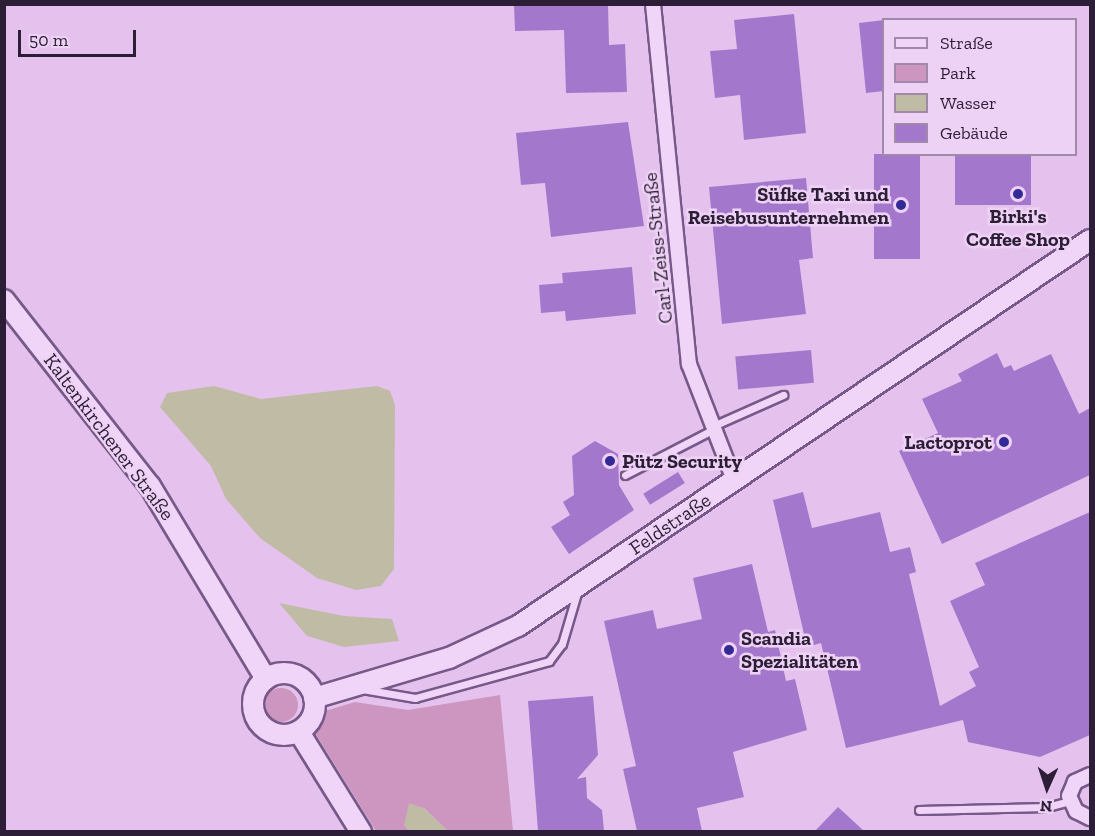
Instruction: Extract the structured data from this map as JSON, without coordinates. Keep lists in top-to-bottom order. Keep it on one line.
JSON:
{"streets":{"street":["Carl-Zeiss-Straße","Kaltenkirchener Straße","Feldstraße"]},"crossings":[["Carl-Zeiss-Straße","Feldstraße"],["Kaltenkirchener Straße","Feldstraße"]],"places":["Birki's Coffee Shop","Süfke Taxi und Reisebusunternehmen","Lactoprot","Pütz Security","Scandia Spezialitäten"],"legend":["Straße","Park","Wasser","Gebäude"],"scale_bar":"50 m","north":"bottom"}
